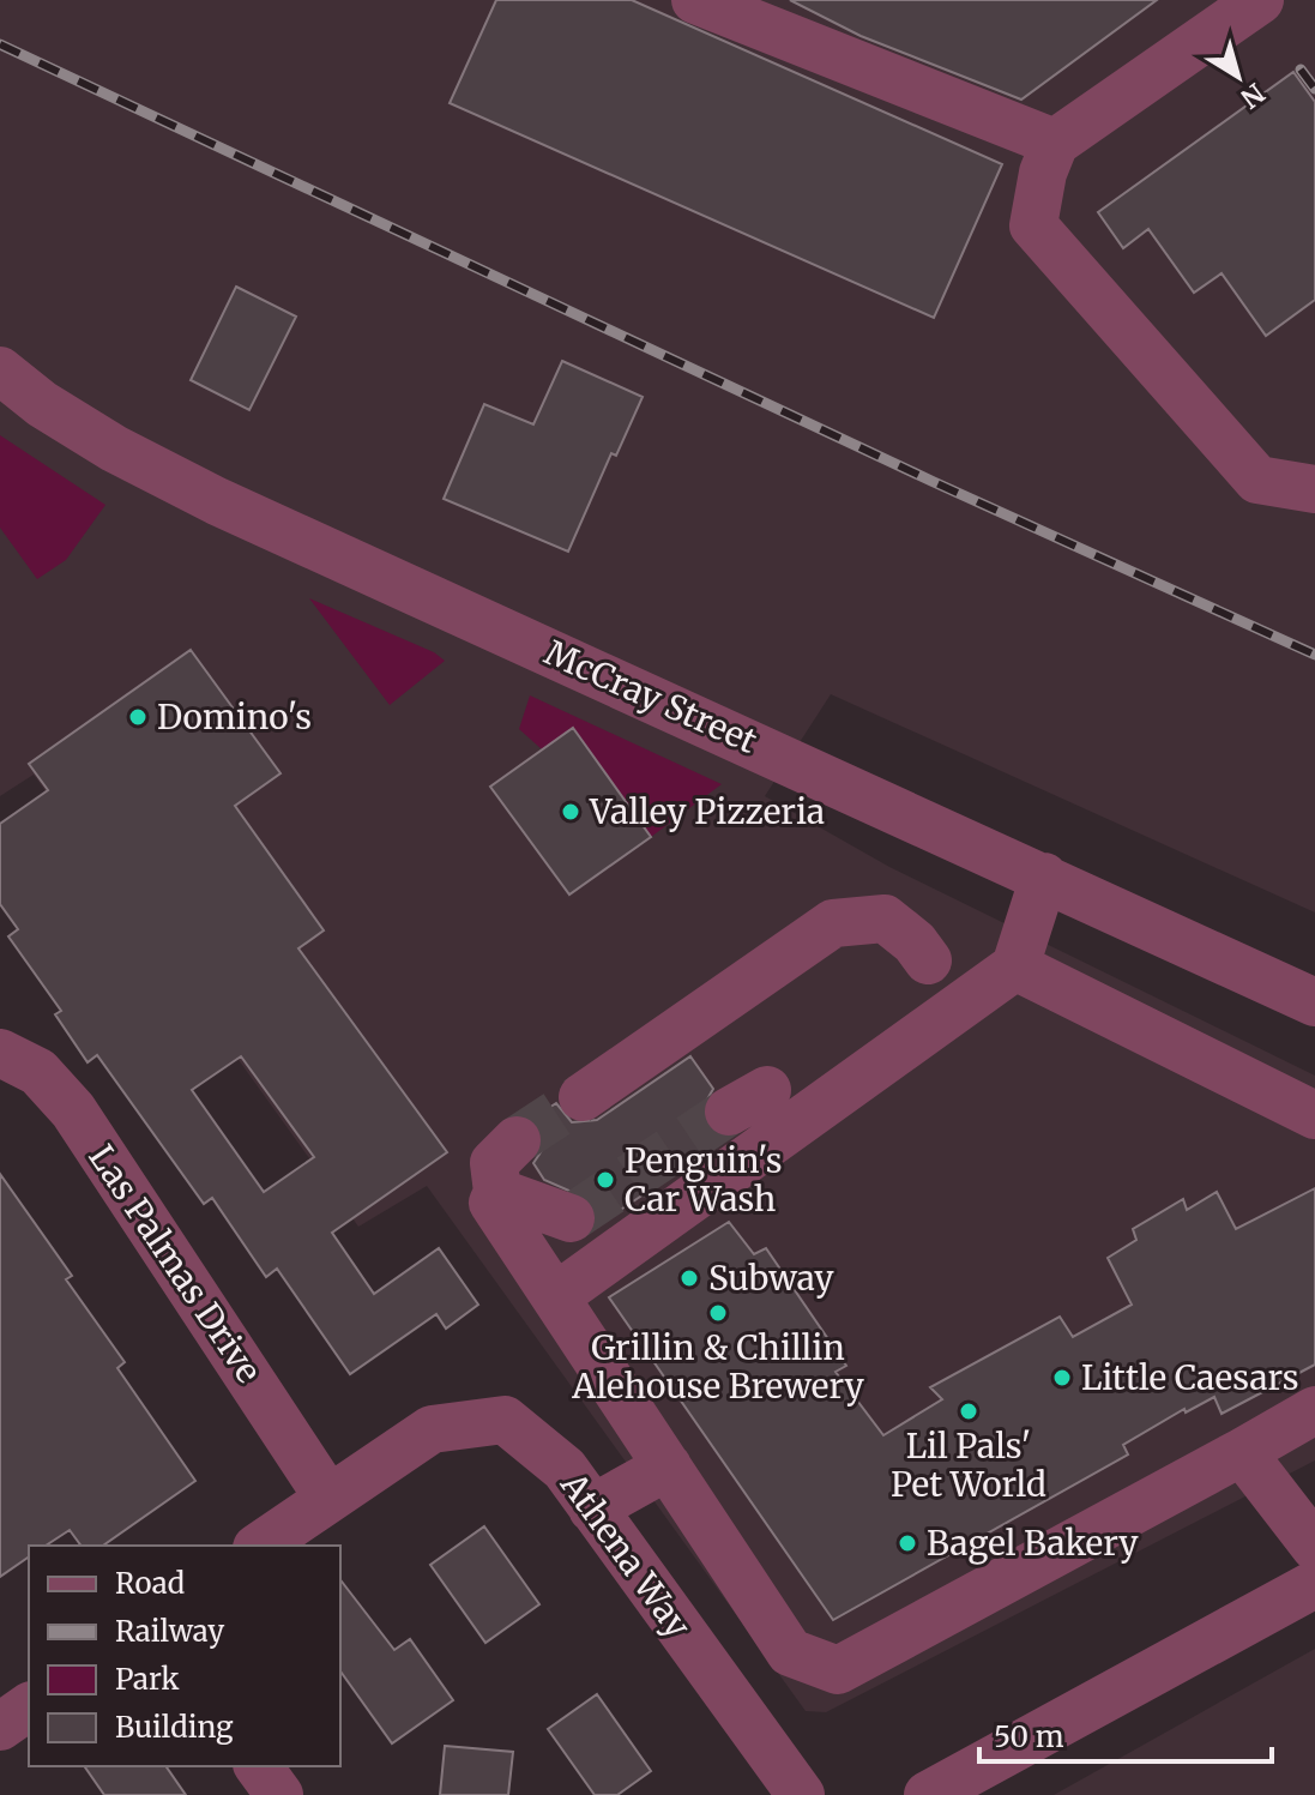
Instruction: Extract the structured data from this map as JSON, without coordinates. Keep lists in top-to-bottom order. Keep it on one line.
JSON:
{"streets":{"street":["McCray Street","Las Palmas Drive","Athena Way"]},"crossings":[["Las Palmas Drive","Athena Way"]],"places":["Domino's","Valley Pizzeria","Penguin's Car Wash","Subway","Grillin & Chillin Alehouse Brewery","Little Caesars","Lil Pals' Pet World","Bagel Bakery"],"legend":["Road","Railway","Park","Building"],"scale_bar":"50 m","north":"bottom right"}
